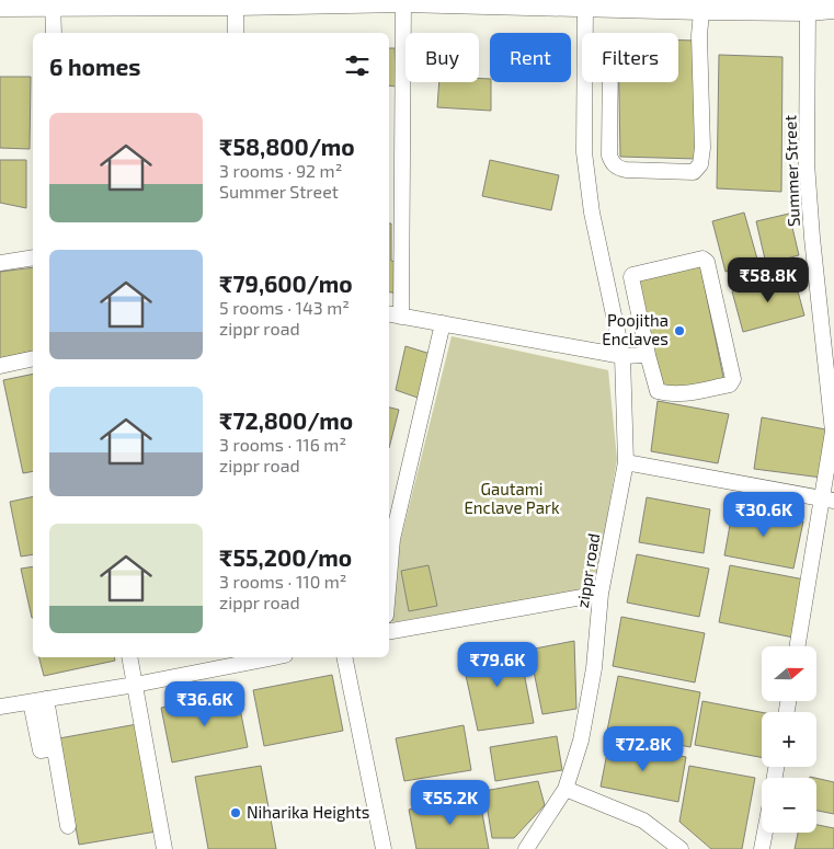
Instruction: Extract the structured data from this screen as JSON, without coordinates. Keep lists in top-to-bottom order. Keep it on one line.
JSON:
{"streets":{"street":["Summer Street","zippr road"]},"parks":["Gautami Enclave Park"],"places":["Poojitha Enclaves","Niharika Heights"],"north":"right","page":{"chip":["Buy","Rent","Filters"],"heading":"6 homes","list":[{"name":"₹58,800/mo","note":"3 rooms · 92 m² · Summer Street"},{"name":"₹79,600/mo","note":"5 rooms · 143 m² · zippr road"},{"name":"₹72,800/mo","note":"3 rooms · 116 m² · zippr road"},{"name":"₹55,200/mo","note":"3 rooms · 110 m² · zippr road"}],"price":["₹58.8K","₹30.6K","₹79.6K","₹36.6K","₹72.8K","₹55.2K"],"map_buttons":["+","−"]}}
